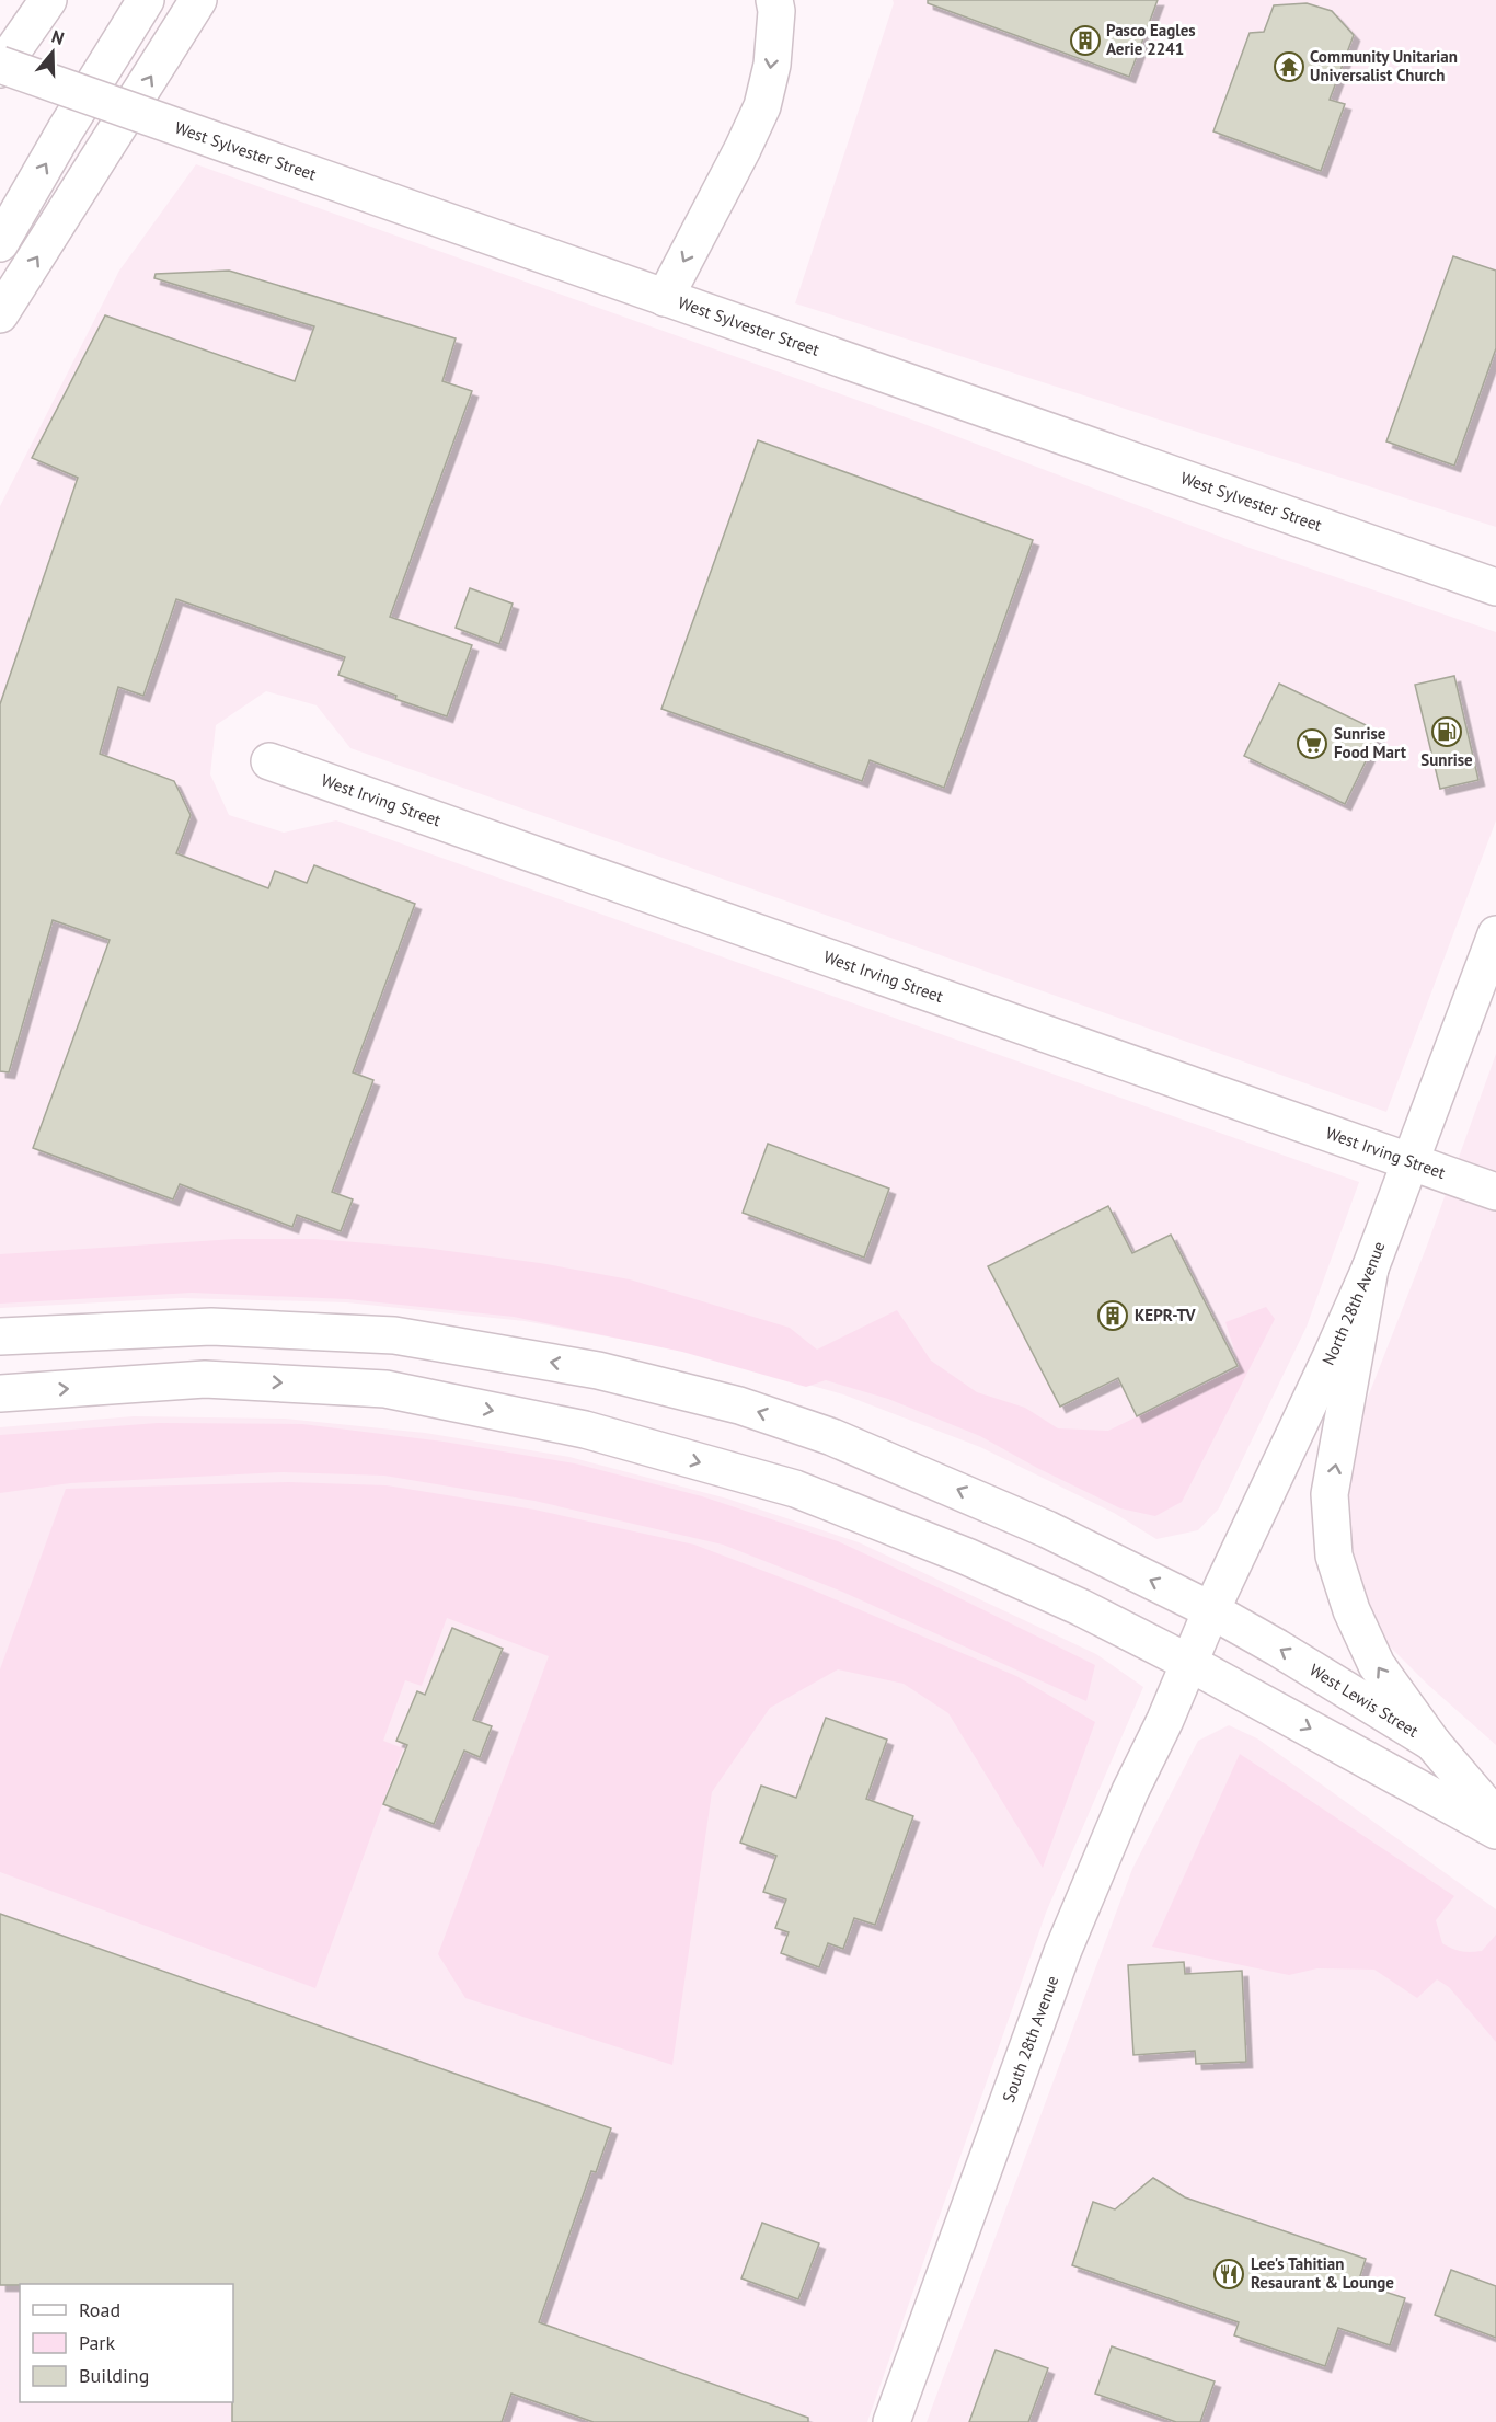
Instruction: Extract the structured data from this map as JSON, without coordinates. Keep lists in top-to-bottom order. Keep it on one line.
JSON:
{"streets":{"main road":["West Sylvester Street","West Irving Street","North 28th Avenue","West Lewis Street","South 28th Avenue"]},"crossings":[["West Irving Street","North 28th Avenue"],["North 28th Avenue","West Lewis Street"],["North 28th Avenue","South 28th Avenue"]],"places":{"building":["Pasco Eagles Aerie 2241","KEPR-TV"],"temple":["Community Unitarian Universalist Church"],"fuel station":["Sunrise"],"supermarket":["Sunrise Food Mart"],"restaurant":["Lee's Tahitian Resaurant & Lounge"]},"legend":["Road","Park","Building"],"north":"top"}
